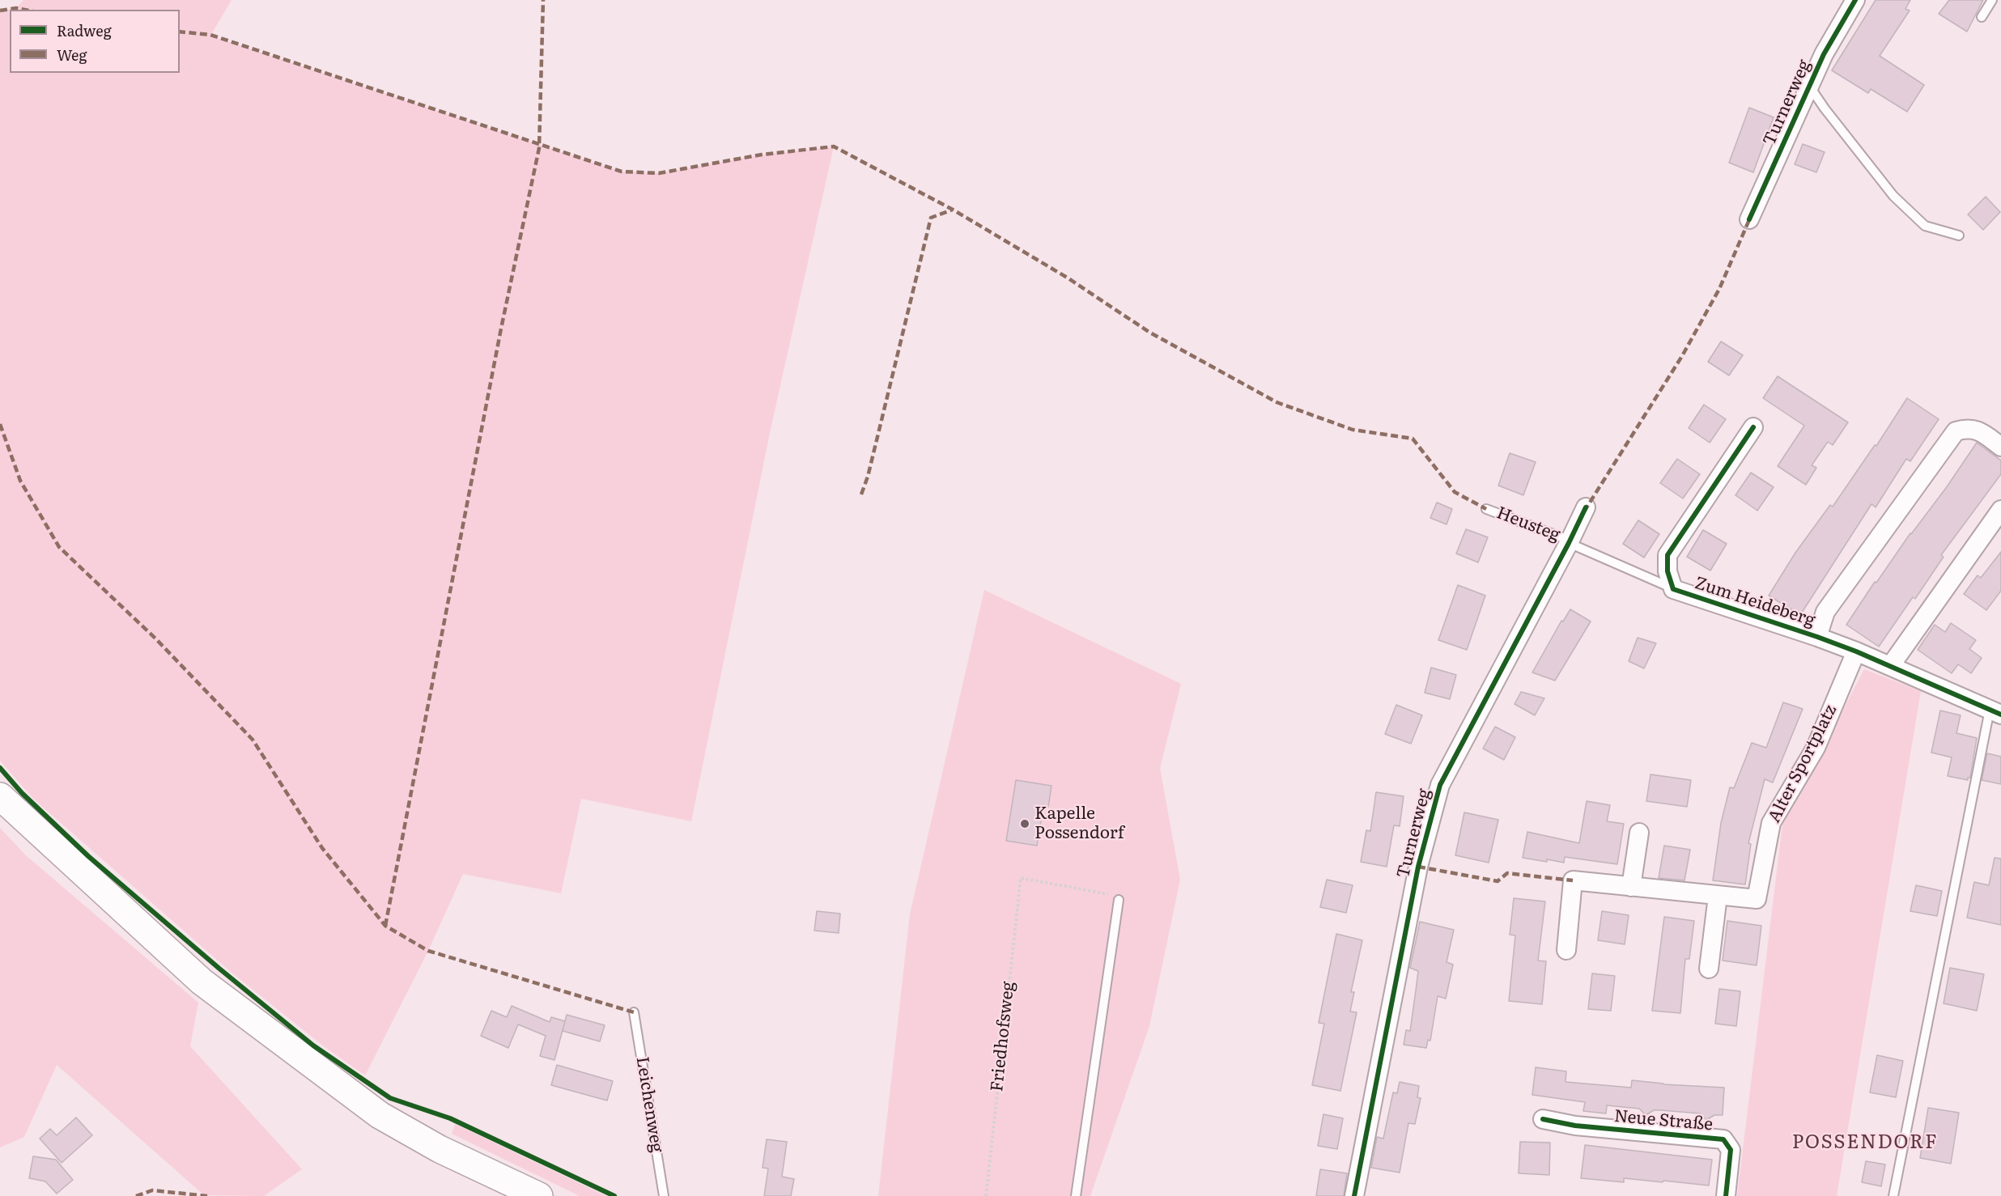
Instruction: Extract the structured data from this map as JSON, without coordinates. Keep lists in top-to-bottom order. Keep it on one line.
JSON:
{"streets":{"street":["Turnerweg","Zum Heideberg","Alter Sportplatz","Neue Straße"],"lane":["Heusteg","Leichenweg"],"path":["Friedhofsweg"]},"crossings":[["Turnerweg","Heusteg"],["Heusteg","Zum Heideberg"],["Zum Heideberg","Alter Sportplatz"]],"districts":["POSSENDORF"],"places":["Kapelle Possendorf"],"legend":["Radweg","Weg"]}
